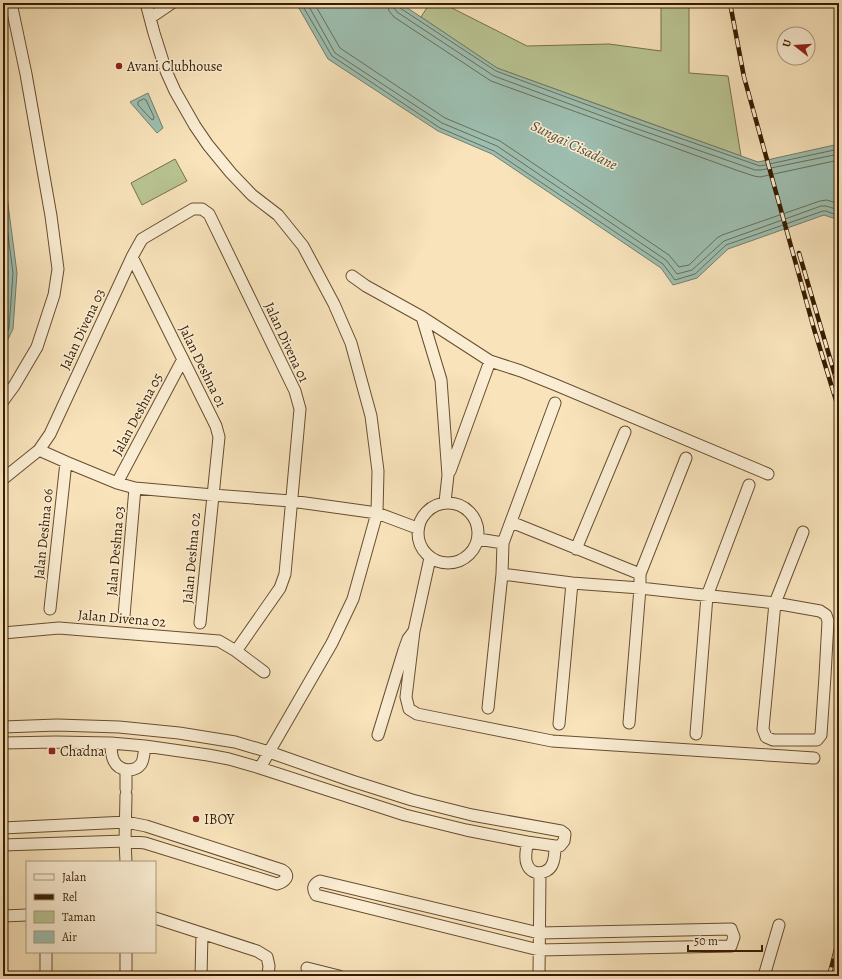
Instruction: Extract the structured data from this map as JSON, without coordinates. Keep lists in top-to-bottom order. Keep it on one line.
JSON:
{"streets":{"street":["Jalan Divena 03","Jalan Divena 01","Jalan Deshna 01","Jalan Deshna 05","Jalan Deshna 06","Jalan Deshna 03","Jalan Deshna 02","Jalan Divena 02"]},"crossings":[["Jalan Divena 03","Jalan Divena 01"],["Jalan Divena 03","Jalan Deshna 01"],["Jalan Deshna 01","Jalan Deshna 05"],["Jalan Deshna 01","Jalan Deshna 02"]],"water":["Sungai Cisadane"],"places":{"other":["Avani Clubhouse","IBOY"],"transit":["Chadna"]},"legend":["Jalan","Rel","Taman","Air"],"scale_bar":"50 m","north":"left"}
